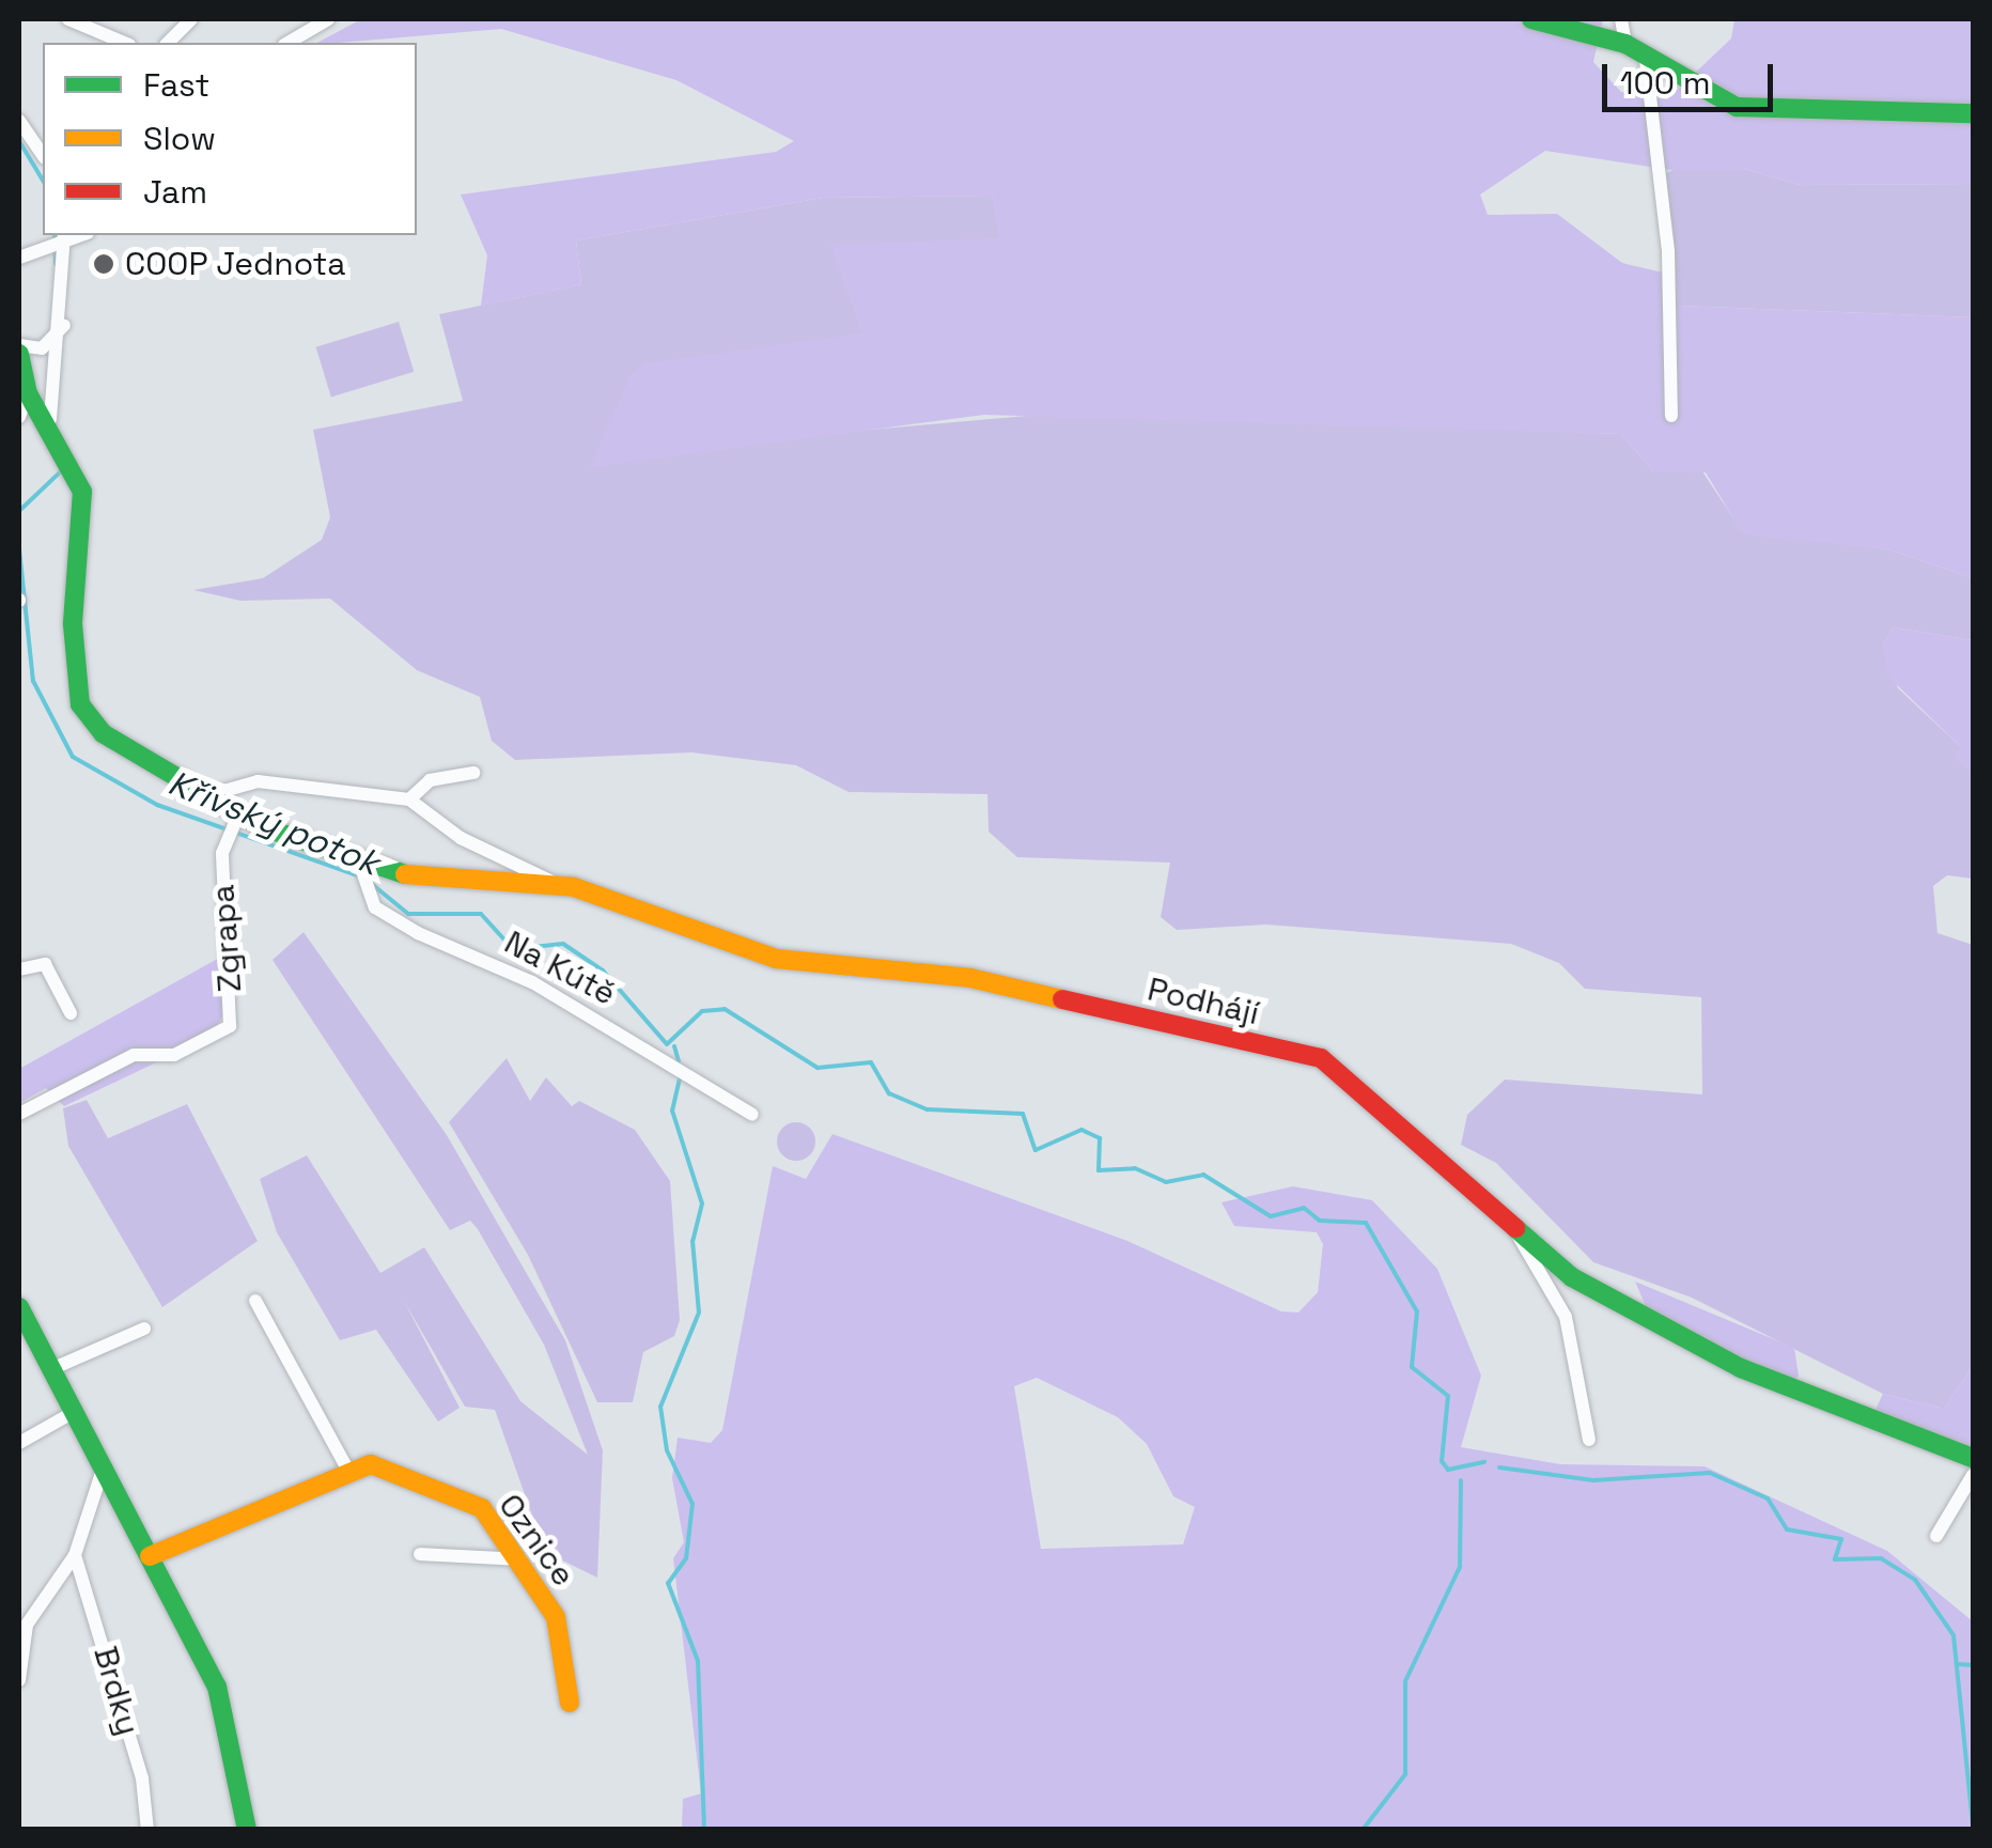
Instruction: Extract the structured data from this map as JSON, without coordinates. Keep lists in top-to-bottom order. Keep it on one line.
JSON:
{"streets":{"street":["Zgrapa","Na Kútě","Podhájí","Oznice","Brdky"]},"crossings":[["Zgrapa","Podhájí"],["Na Kútě","Podhájí"]],"water":["Křivský potok"],"places":["COOP Jednota"],"legend":["Fast","Slow","Jam"],"scale_bar":"100 m"}
